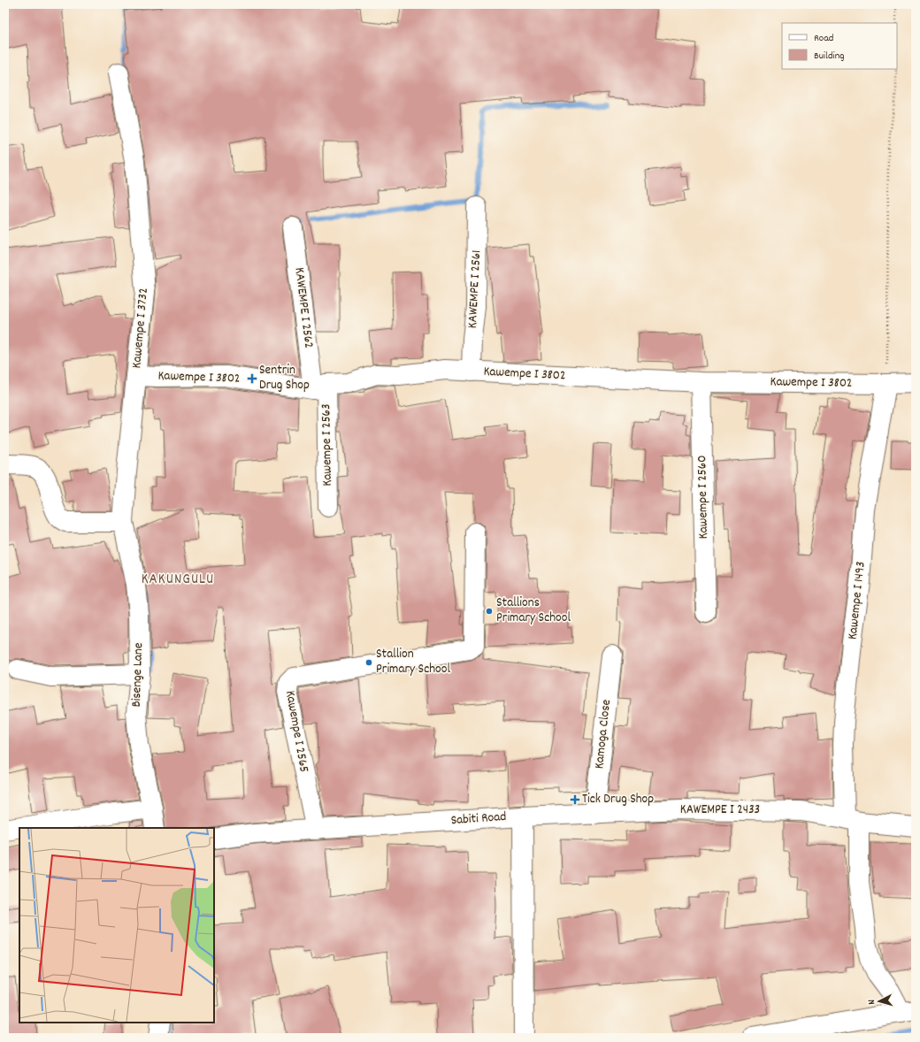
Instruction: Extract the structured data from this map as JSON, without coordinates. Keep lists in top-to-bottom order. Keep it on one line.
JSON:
{"streets":{"street":["KAWEMPE I 2561","KAWEMPE I 2562","Kawempe I 3732","Kawempe I 3802","Kawempe I 2563","Kawempe I 2560","Kawempe I 1493","Bisenge Lane","Kawempe I 2565","Kamoga Close","KAWEMPE I 2433","Sabiti Road"]},"crossings":[["KAWEMPE I 2561","Kawempe I 3802"],["KAWEMPE I 2562","Kawempe I 3802"],["KAWEMPE I 2562","Kawempe I 2563"],["Kawempe I 3732","Kawempe I 3802"],["Kawempe I 3732","Bisenge Lane"],["Kawempe I 3802","Kawempe I 2563"],["Kawempe I 3802","Kawempe I 2560"],["Kawempe I 3802","Kawempe I 1493"],["Kawempe I 1493","KAWEMPE I 2433"],["Kawempe I 2565","Sabiti Road"],["Kamoga Close","KAWEMPE I 2433"],["KAWEMPE I 2433","Sabiti Road"]],"districts":["KAKUNGULU"],"places":{"health":["Sentrin Drug Shop","Tick Drug Shop"],"other":["Stallions Primary School","Stallion Primary School"]},"legend":["Road","Building"],"north":"left"}
